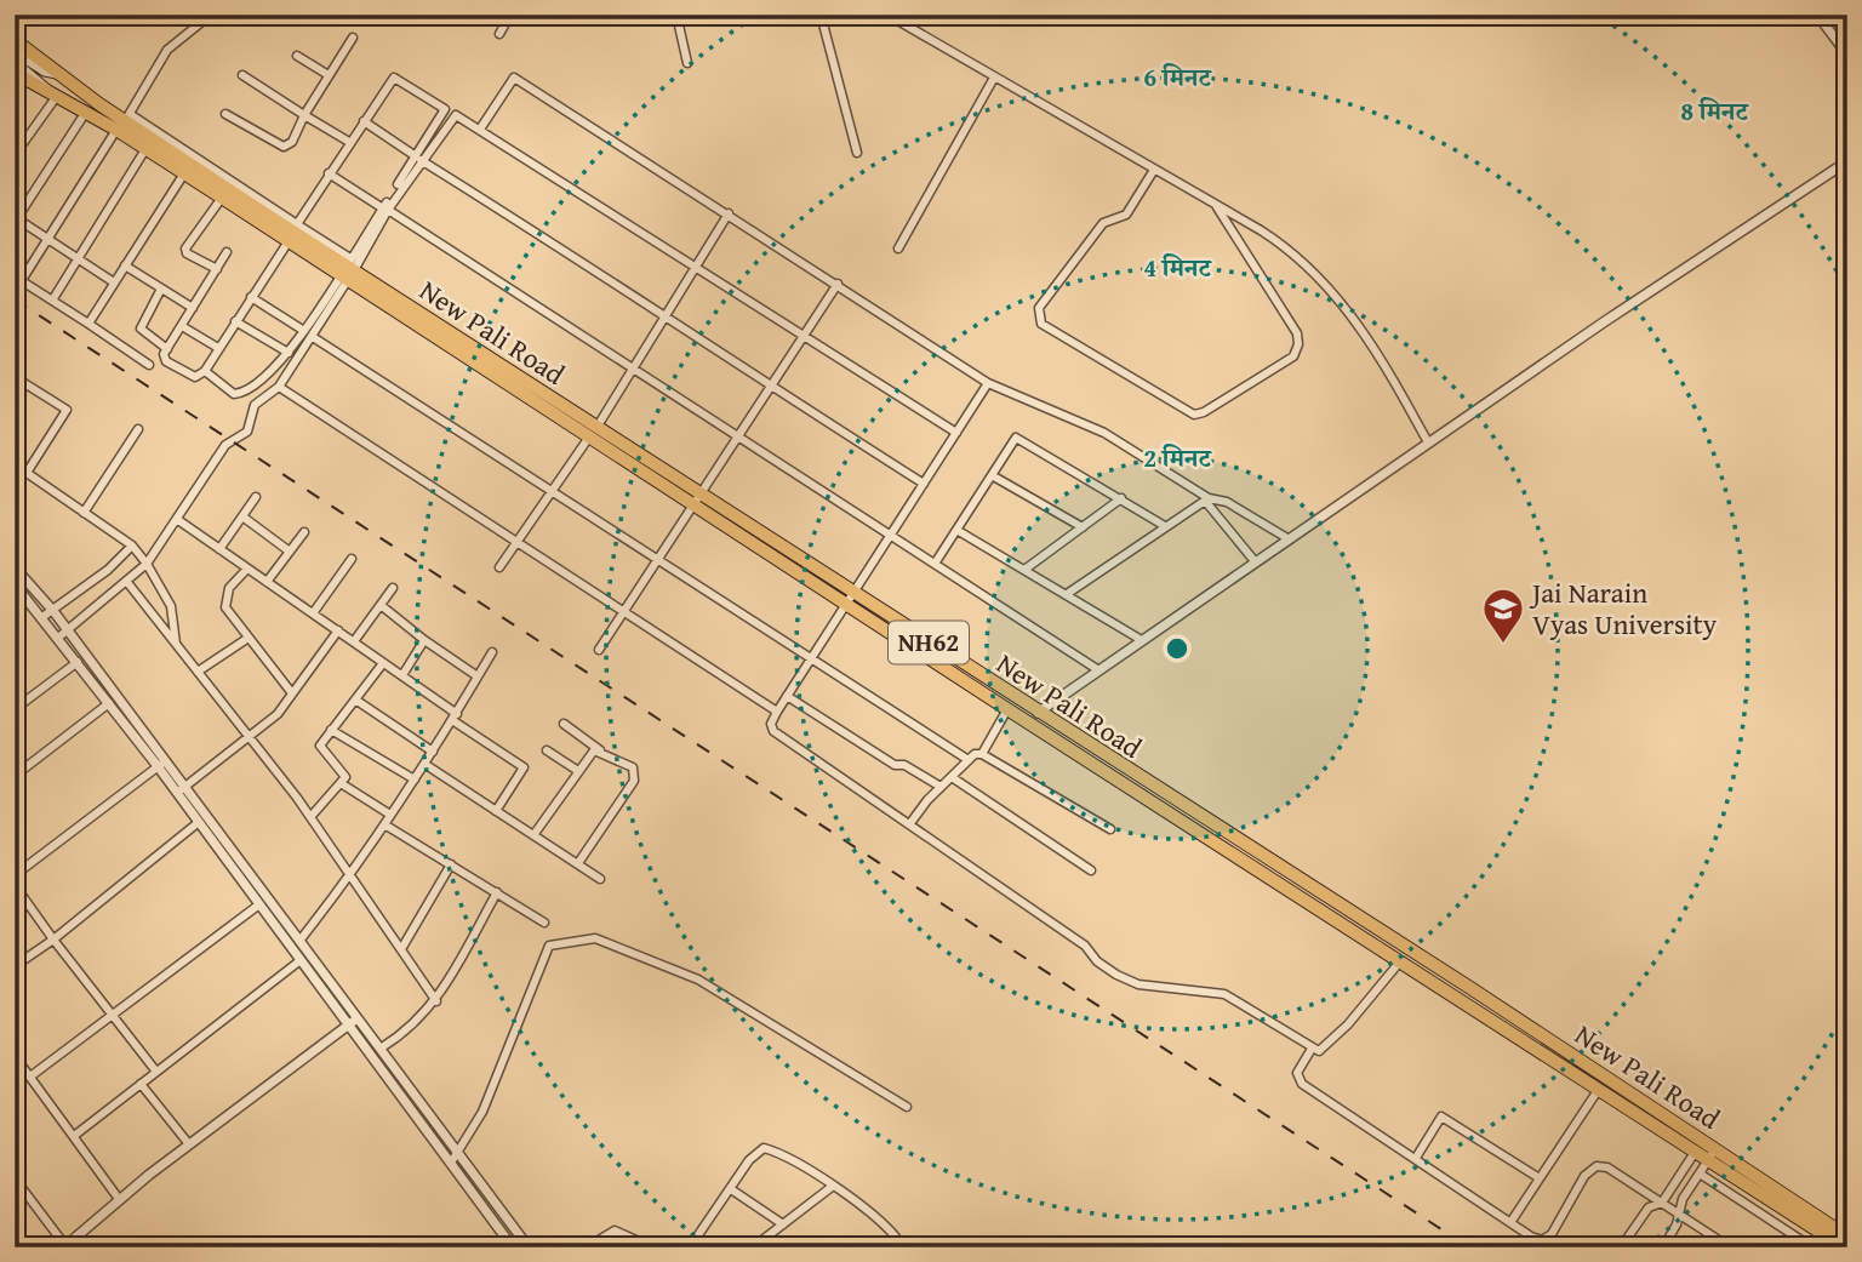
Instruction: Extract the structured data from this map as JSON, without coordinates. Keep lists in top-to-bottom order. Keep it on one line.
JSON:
{"streets":{"highway":["New Pali Road","NH62"]},"places":{"school or university":["Jai Narain Vyas University"]},"rings":["6 मिनट","8 मिनट","4 मिनट","2 मिनट"]}
